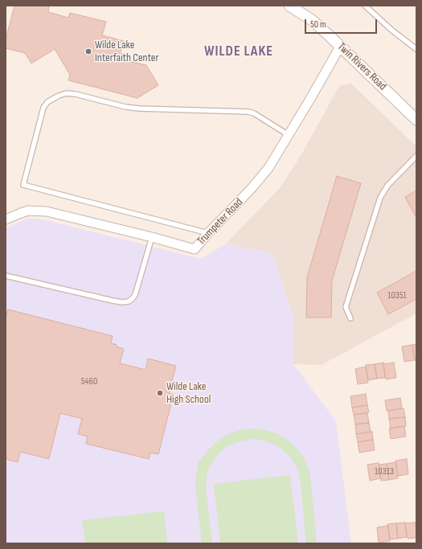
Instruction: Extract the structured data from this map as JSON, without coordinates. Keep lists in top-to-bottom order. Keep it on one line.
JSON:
{"streets":{"street":["Twin Rivers Road","Trumpeter Road"]},"crossings":[["Twin Rivers Road","Trumpeter Road"]],"districts":["WILDE LAKE"],"places":["Wilde Lake Interfaith Center","Wilde Lake High School"],"house_numbers":["10351","5460","10313"],"scale_bar":"50 m"}
